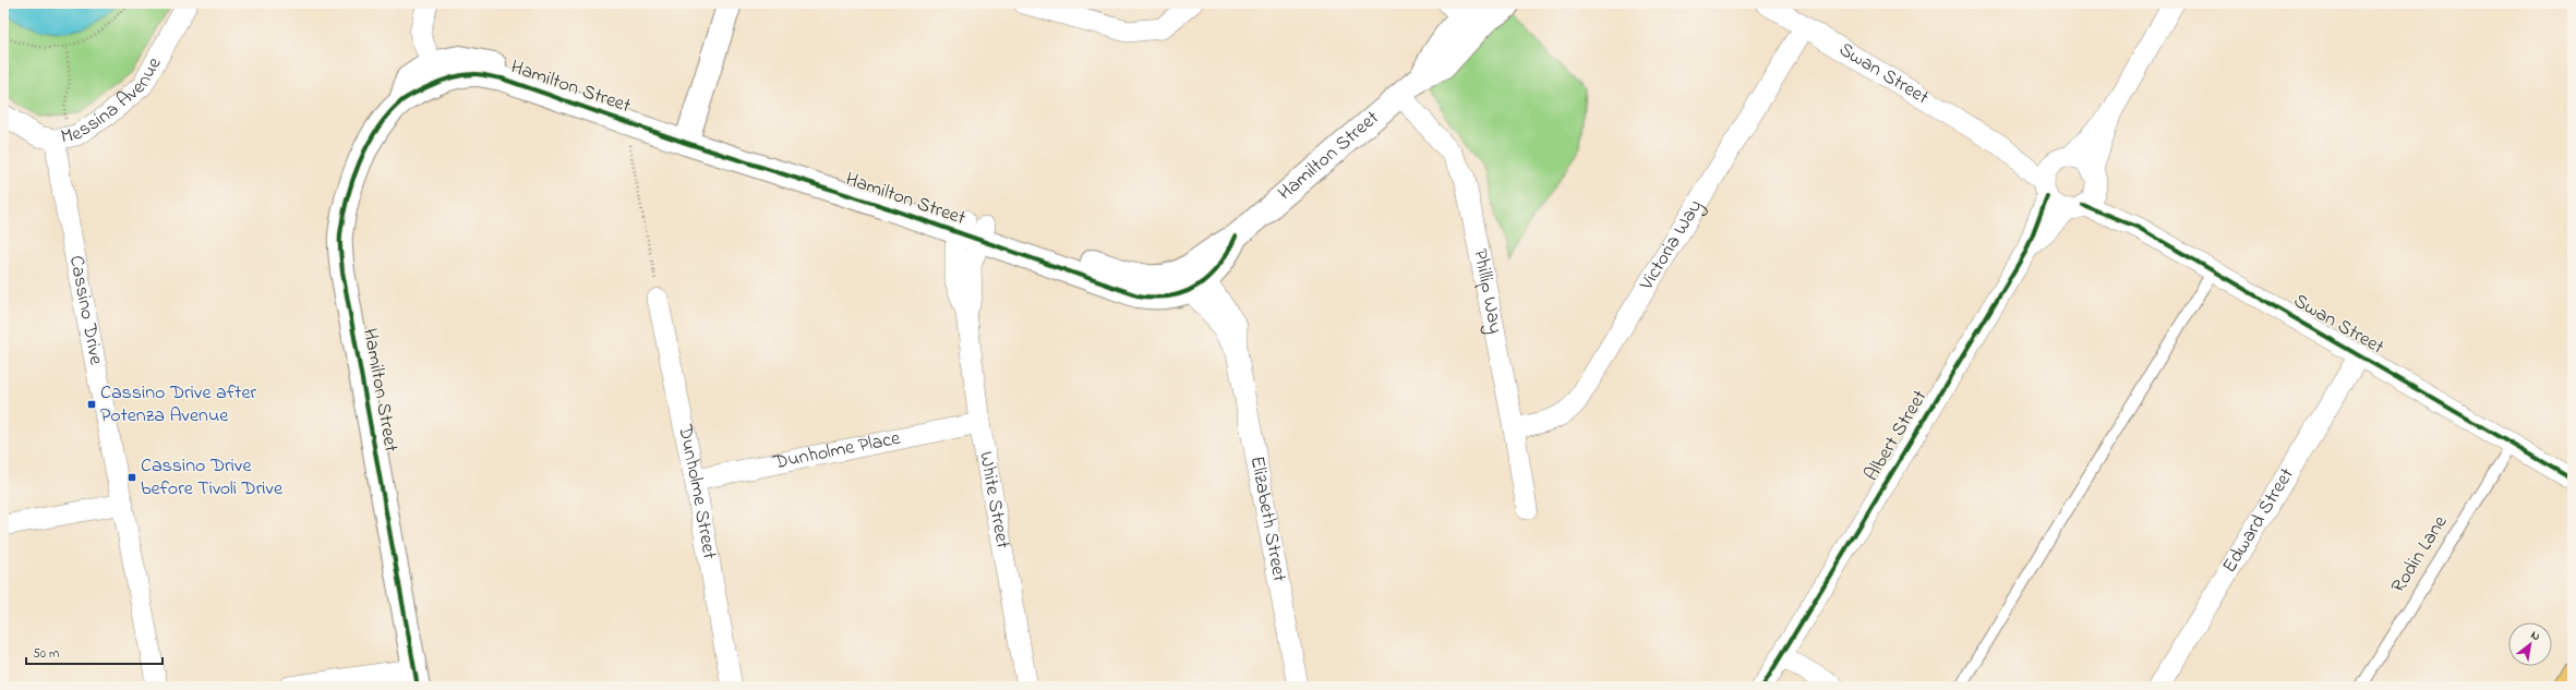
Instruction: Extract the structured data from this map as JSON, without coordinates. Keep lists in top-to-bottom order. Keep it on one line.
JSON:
{"streets":{"street":["Swan Street","Hamilton Street","Messina Avenue","Victoria Way","Phillip Way","Cassino Drive","Albert Street","Dunholme Place","Dunholme Street","White Street","Elizabeth Street","Edward Street"],"lane":["Rodin Lane"]},"crossings":[["Swan Street","Victoria Way"],["Swan Street","Albert Street"],["Swan Street","Edward Street"],["Swan Street","Rodin Lane"],["Hamilton Street","Phillip Way"],["Hamilton Street","White Street"],["Hamilton Street","Elizabeth Street"],["Messina Avenue","Cassino Drive"],["Victoria Way","Phillip Way"],["Dunholme Place","Dunholme Street"],["Dunholme Place","White Street"]],"places":{"transit":["Cassino Drive after Potenza Avenue","Cassino Drive before Tivoli Drive"]},"scale_bar":"50 m","north":"top right"}
